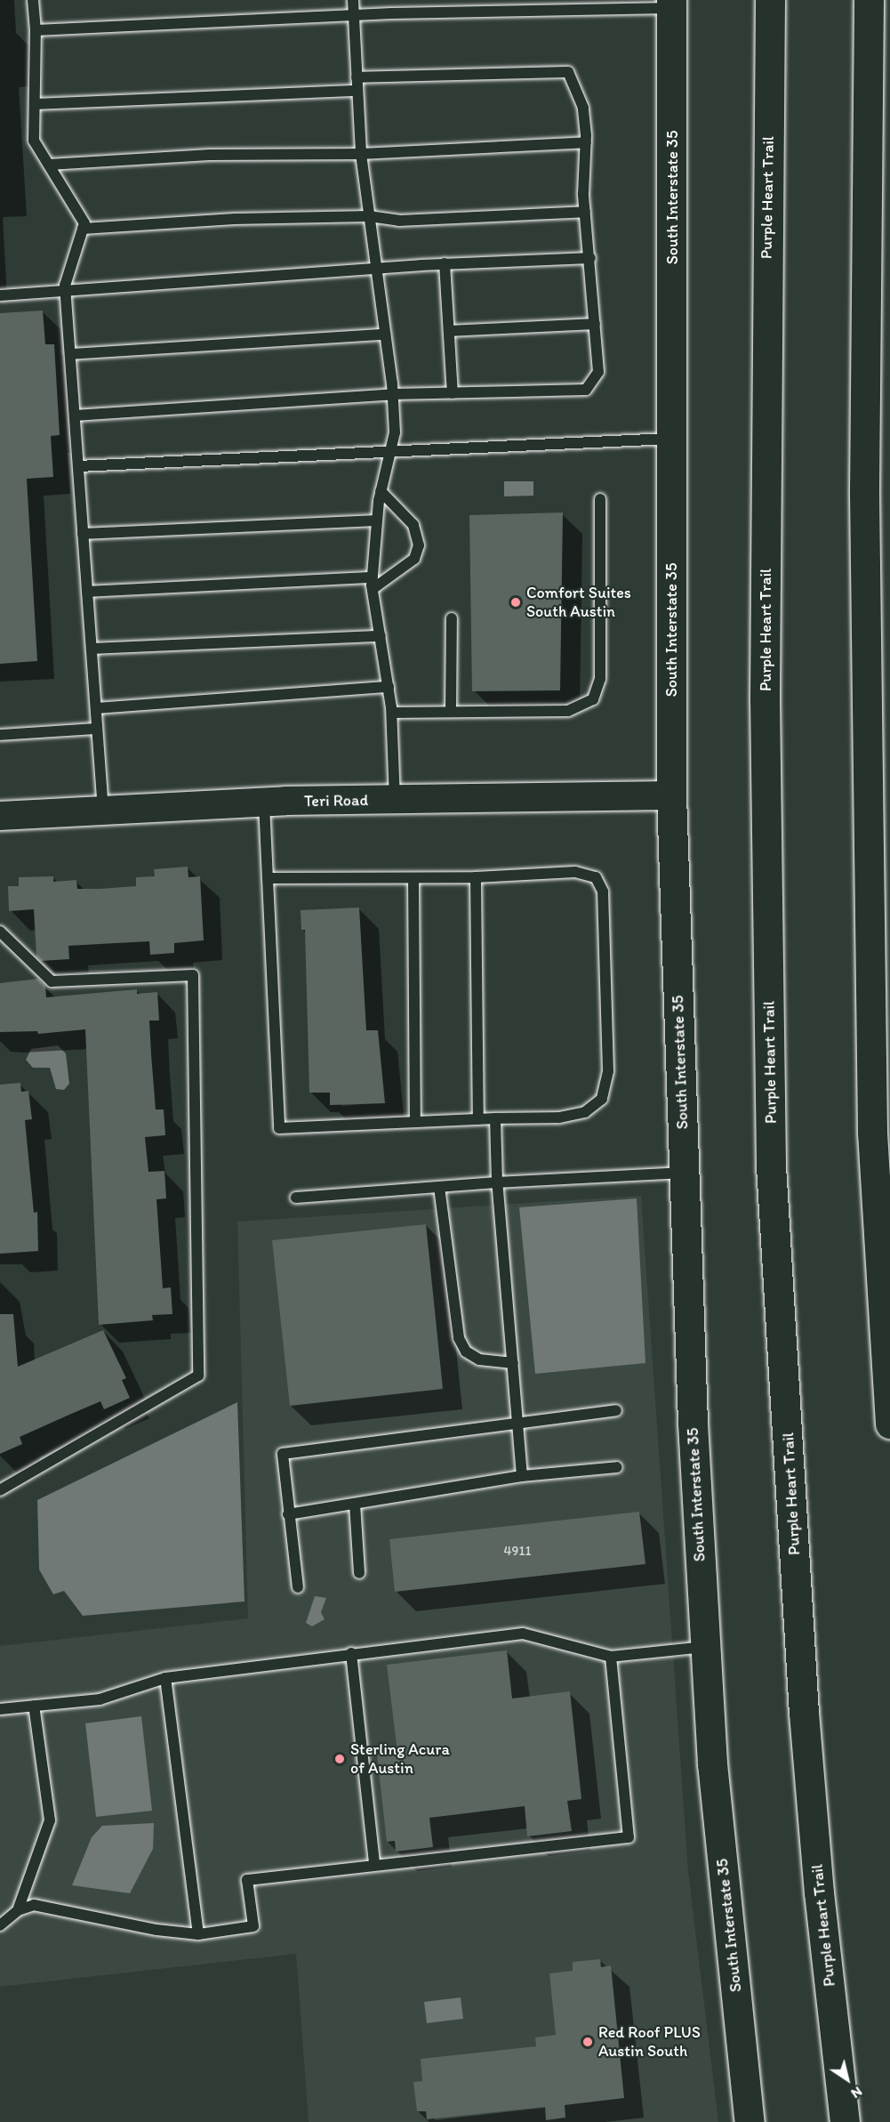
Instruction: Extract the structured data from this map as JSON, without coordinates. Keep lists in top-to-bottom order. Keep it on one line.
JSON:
{"streets":{"main road":["South Interstate 35","Purple Heart Trail"],"street":["Teri Road"]},"crossings":[["South Interstate 35","Teri Road"]],"places":["Comfort Suites South Austin","Sterling Acura of Austin","Red Roof PLUS Austin South"],"house_numbers":["4911"],"north":"bottom right"}
